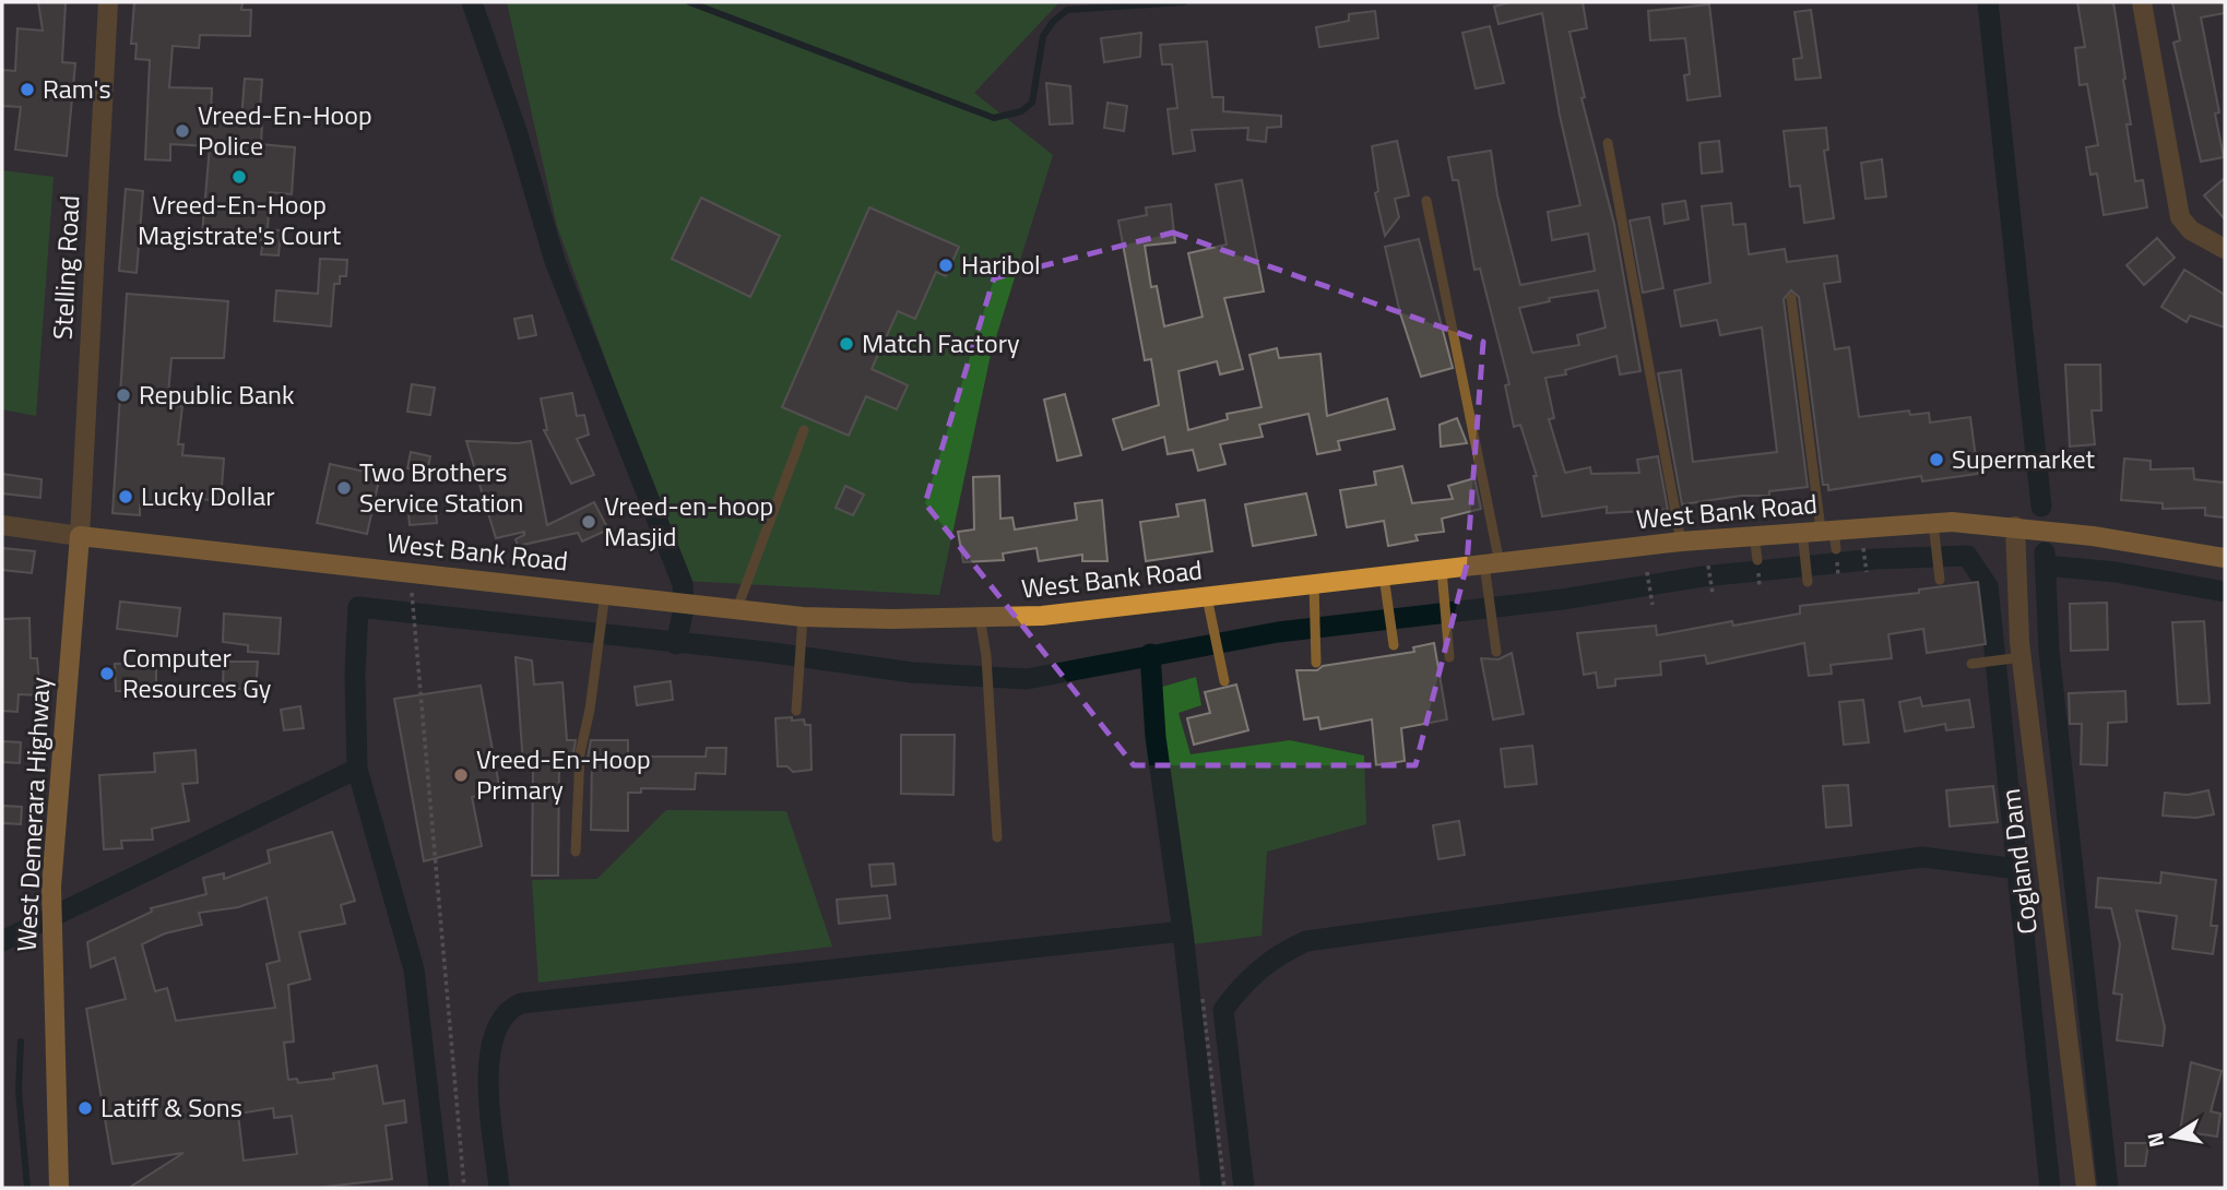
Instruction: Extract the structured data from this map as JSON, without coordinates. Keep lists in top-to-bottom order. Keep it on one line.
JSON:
{"streets":{"main road":["West Bank Road","West Demerara Highway"],"street":["Stelling Road","Cogland Dam"]},"crossings":[["Stelling Road","West Bank Road"],["Stelling Road","West Demerara Highway"],["West Bank Road","West Demerara Highway"],["West Bank Road","Cogland Dam"]],"places":["Ram's","Vreed-En-Hoop Police","Vreed-En-Hoop Magistrate's Court","Haribol","Match Factory","Republic Bank","Supermarket","Two Brothers Service Station","Lucky Dollar","Vreed-en-hoop Masjid","Computer Resources Gy","Vreed-En-Hoop Primary","Latiff & Sons"],"north":"left"}
